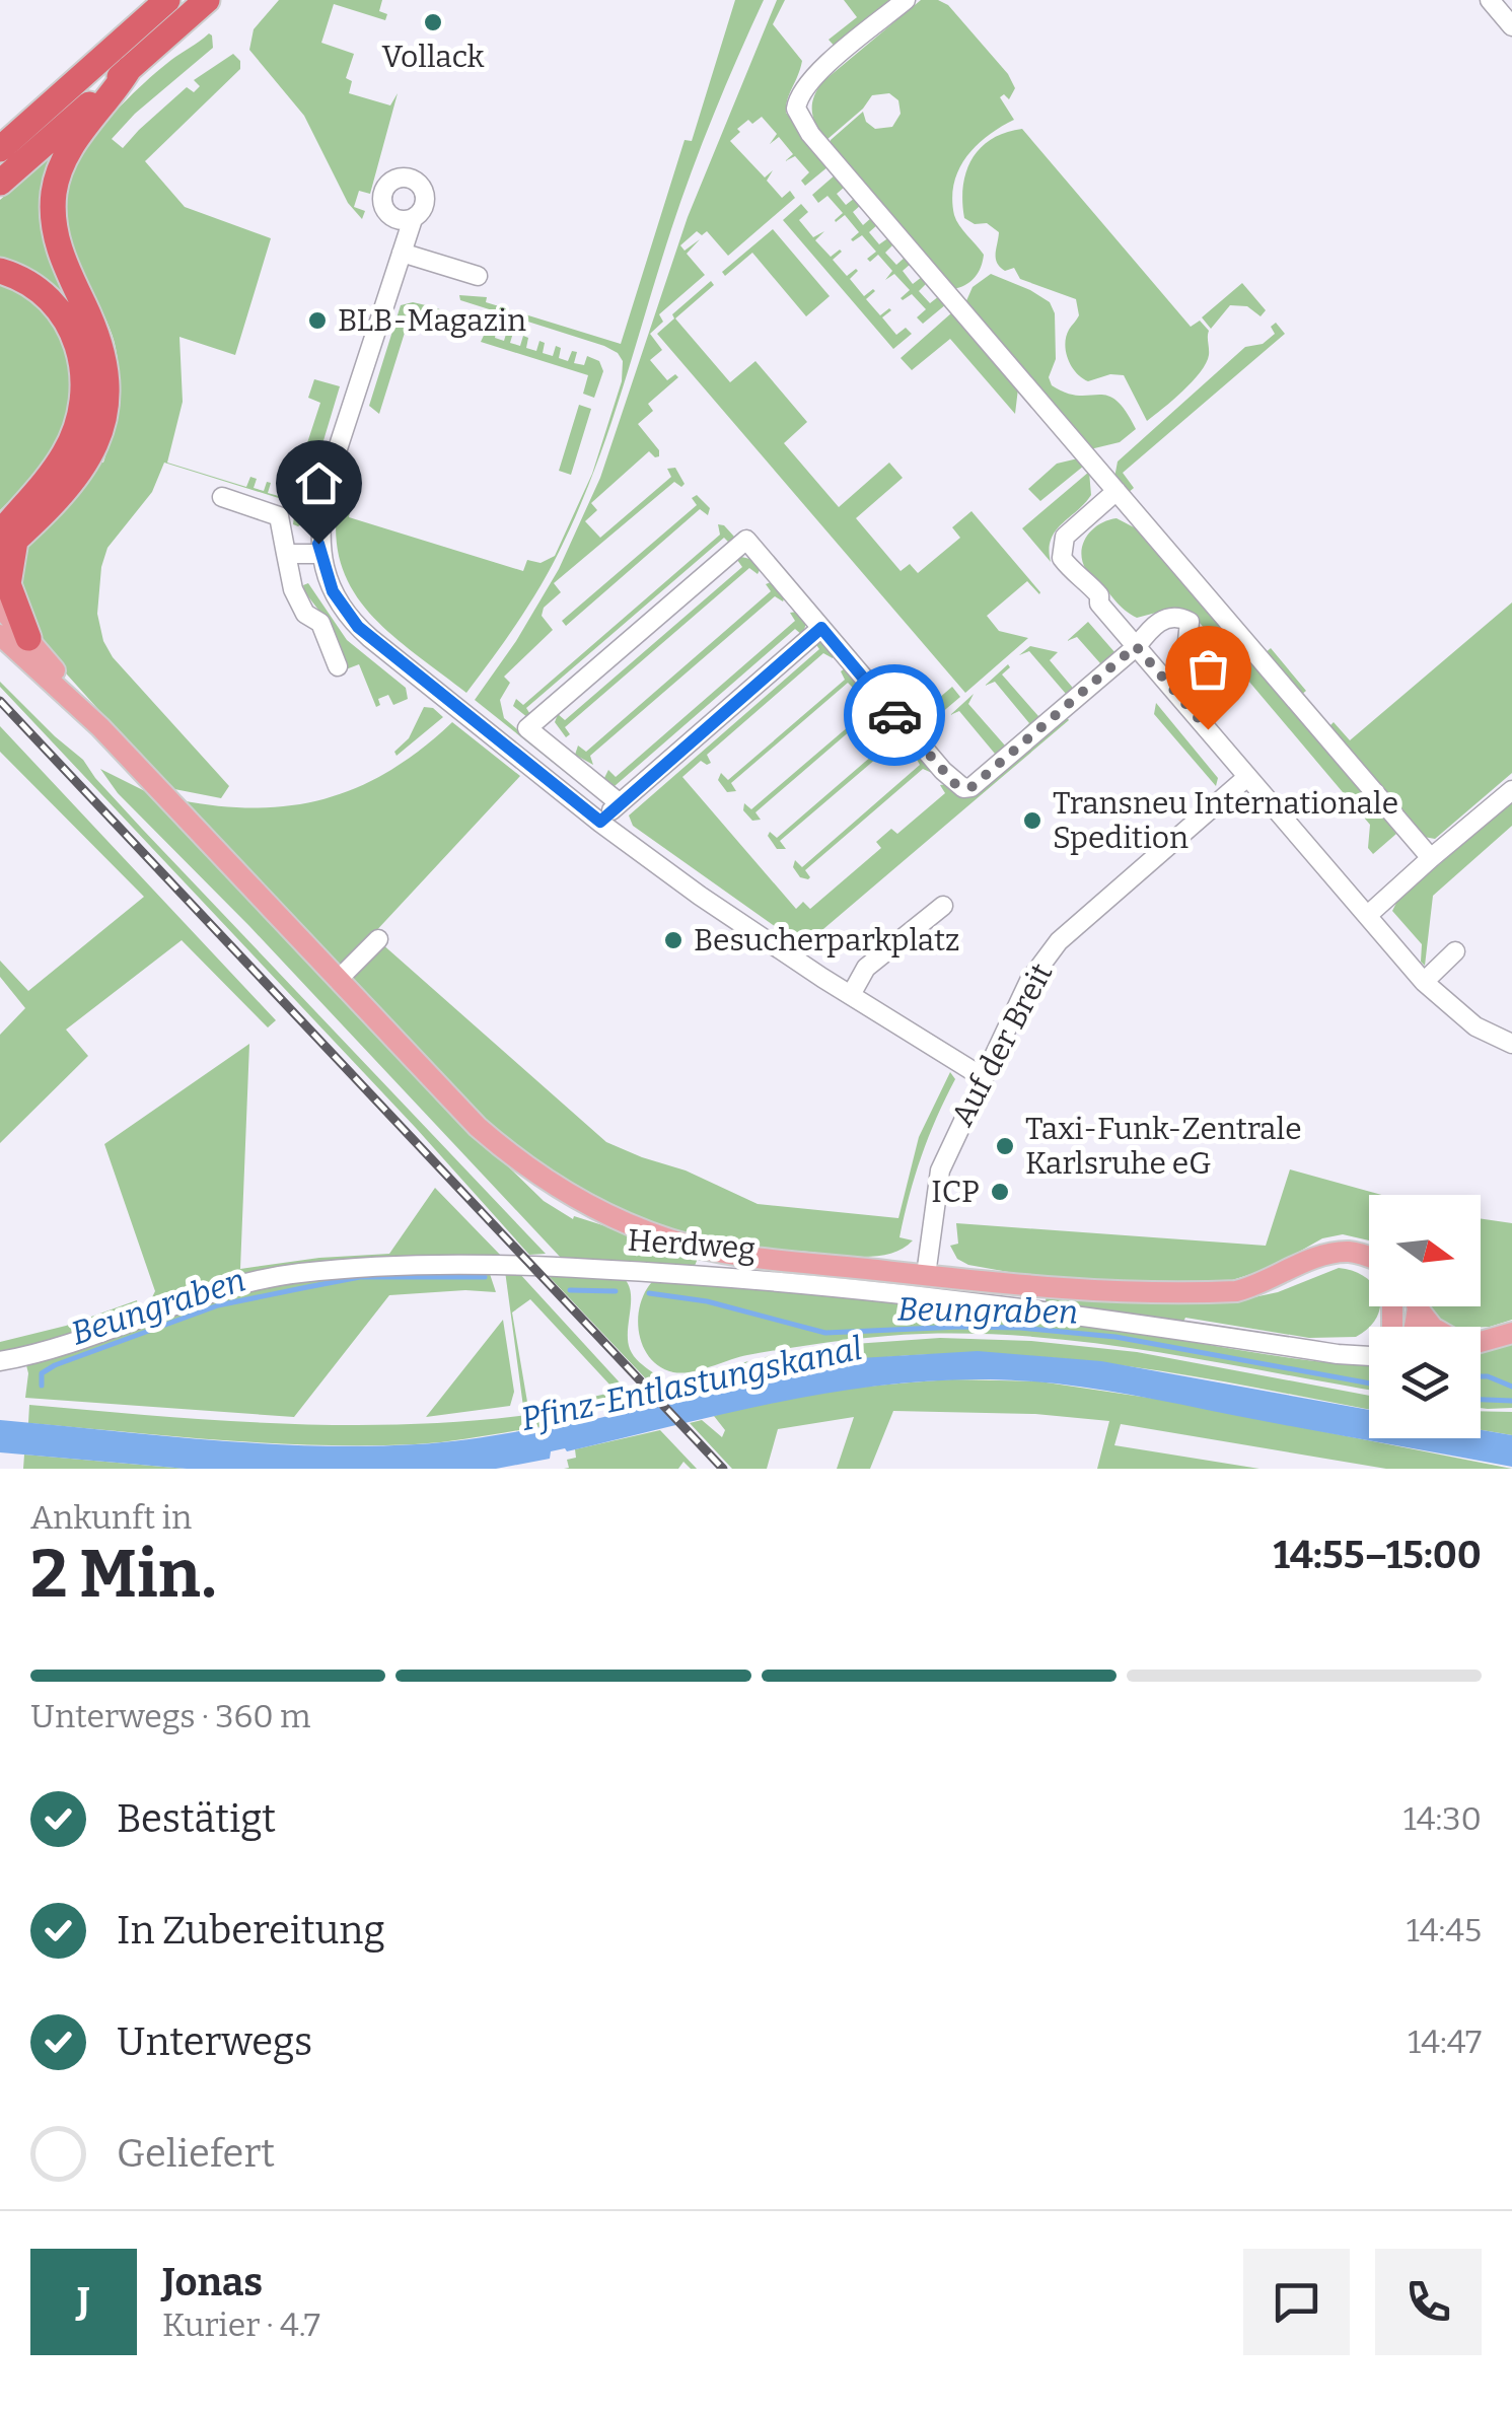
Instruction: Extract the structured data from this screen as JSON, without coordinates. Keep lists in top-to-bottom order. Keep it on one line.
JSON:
{"streets":{"street":["Auf der Breit","Herdweg"]},"water":["Beungraben","Pfinz-Entlastungskanal"],"places":["Vollack","BLB-Magazin","Transneu Internationale Spedition","Besucherparkplatz","Taxi-Funk-Zentrale Karlsruhe eG","ICP"],"north":"right","page":{"heading":["2 Min.","Ankunft in","14:55–15:00"],"panel":["Jonas","Kurier · 4.7"],"bar":"Unterwegs · 360 m","list":[["Bestätigt","14:30"],["In Zubereitung","14:45"],["Unterwegs","14:47"],"Geliefert"],"round":"J"}}
